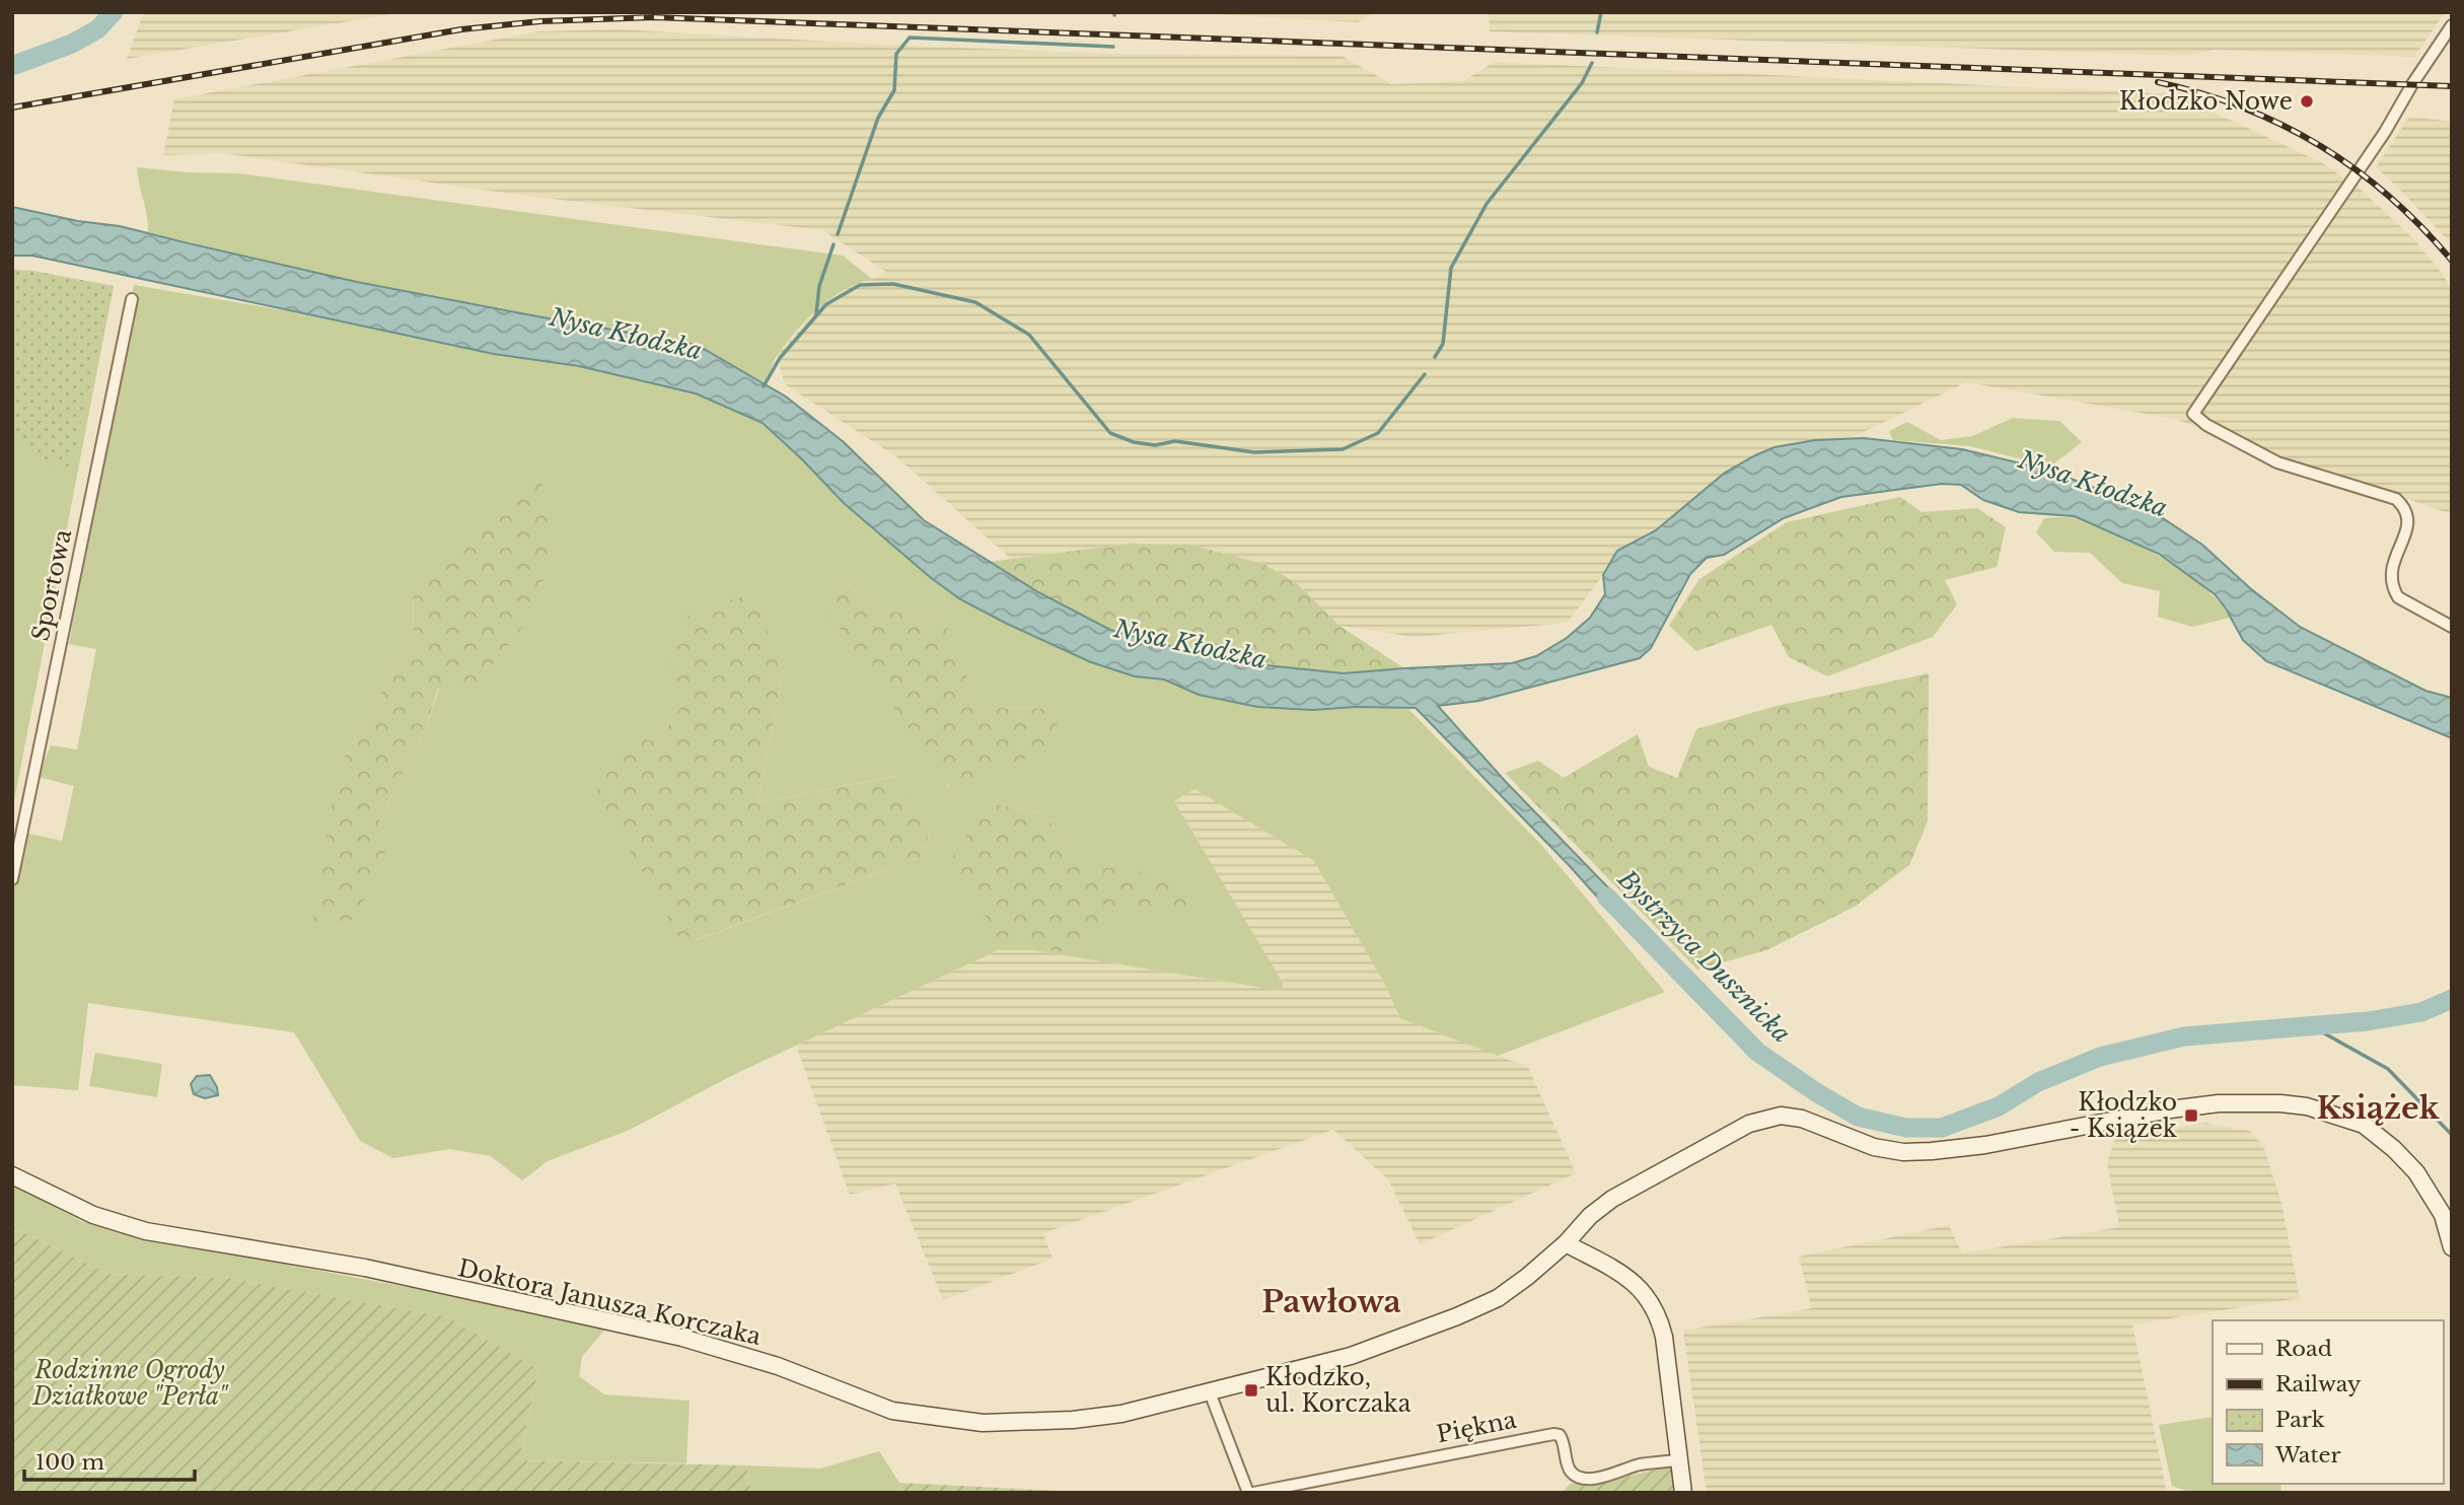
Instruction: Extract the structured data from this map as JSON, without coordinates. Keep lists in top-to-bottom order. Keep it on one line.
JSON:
{"streets":{"street":["Sportowa","Doktora Janusza Korczaka","Piękna"]},"crossings":[["Doktora Janusza Korczaka","Piękna"]],"districts":["Książek","Pawłowa"],"water":["Nysa Kłodzka","Bystrzyca Dusznicka"],"parks":["Rodzinne Ogrody Działkowe \"Perła\""],"places":{"other":["Kłodzko Nowe"],"transit":["Kłodzko - Książek","Kłodzko, ul. Korczaka"]},"legend":["Road","Railway","Park","Water"],"scale_bar":"100 m"}
